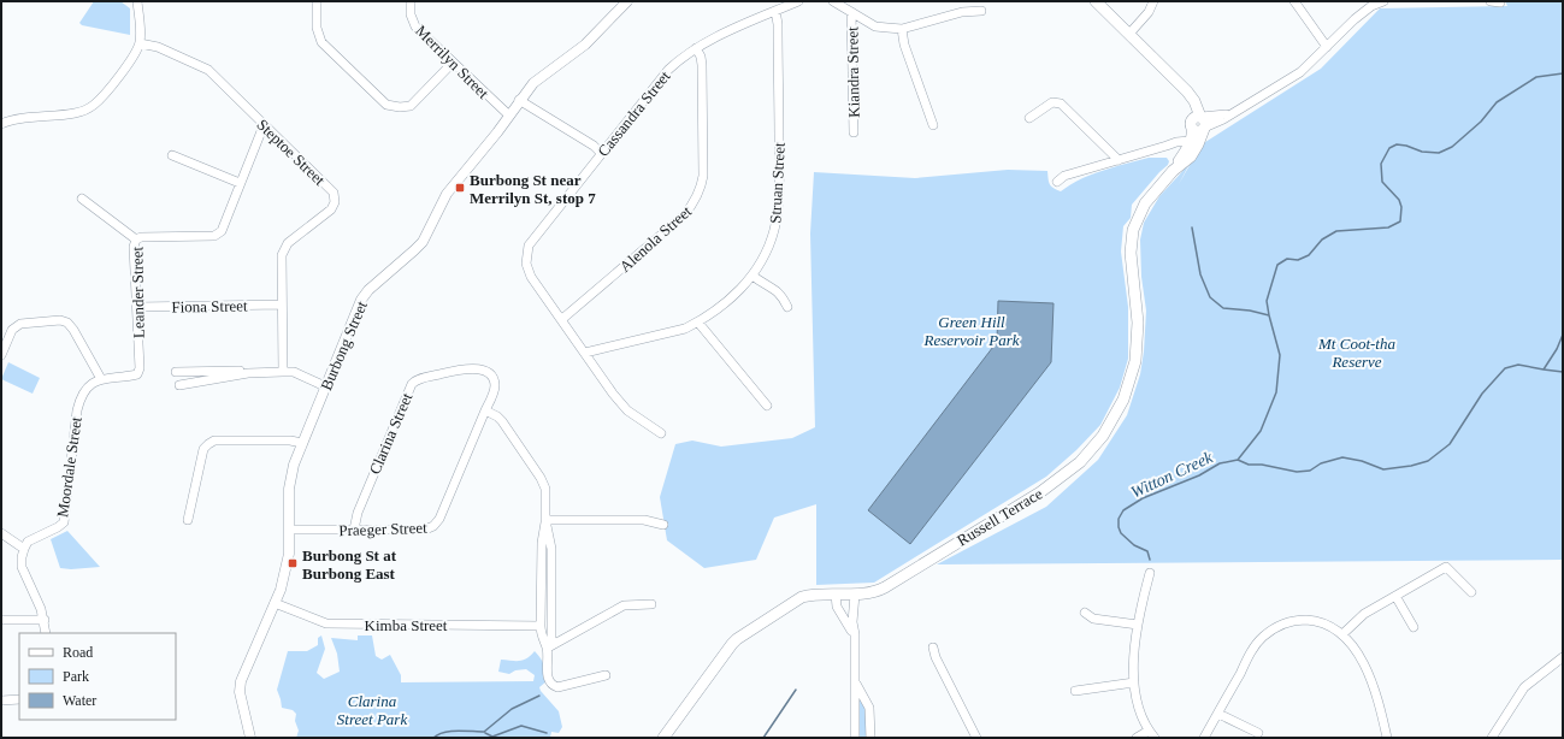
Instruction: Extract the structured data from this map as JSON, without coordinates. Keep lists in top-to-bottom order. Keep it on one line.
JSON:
{"streets":{"main road":["Russell Terrace"],"street":["Merrilyn Street","Kiandra Street","Cassandra Street","Steptoe Street","Struan Street","Alenola Street","Leander Street","Fiona Street","Burbong Street","Clarina Street","Moordale Street","Praeger Street","Kimba Street"]},"crossings":[["Merrilyn Street","Burbong Street"],["Cassandra Street","Struan Street"],["Cassandra Street","Alenola Street"],["Steptoe Street","Leander Street"],["Steptoe Street","Fiona Street"],["Leander Street","Fiona Street"],["Leander Street","Moordale Street"],["Burbong Street","Praeger Street"],["Burbong Street","Kimba Street"],["Clarina Street","Praeger Street"]],"water":["Witton Creek"],"parks":["Green Hill Reservoir Park","Mt Coot-tha Reserve","Clarina Street Park"],"places":{"transit":["Burbong St near Merrilyn St, stop 7","Burbong St at Burbong East"]},"legend":["Road","Park","Water"]}
